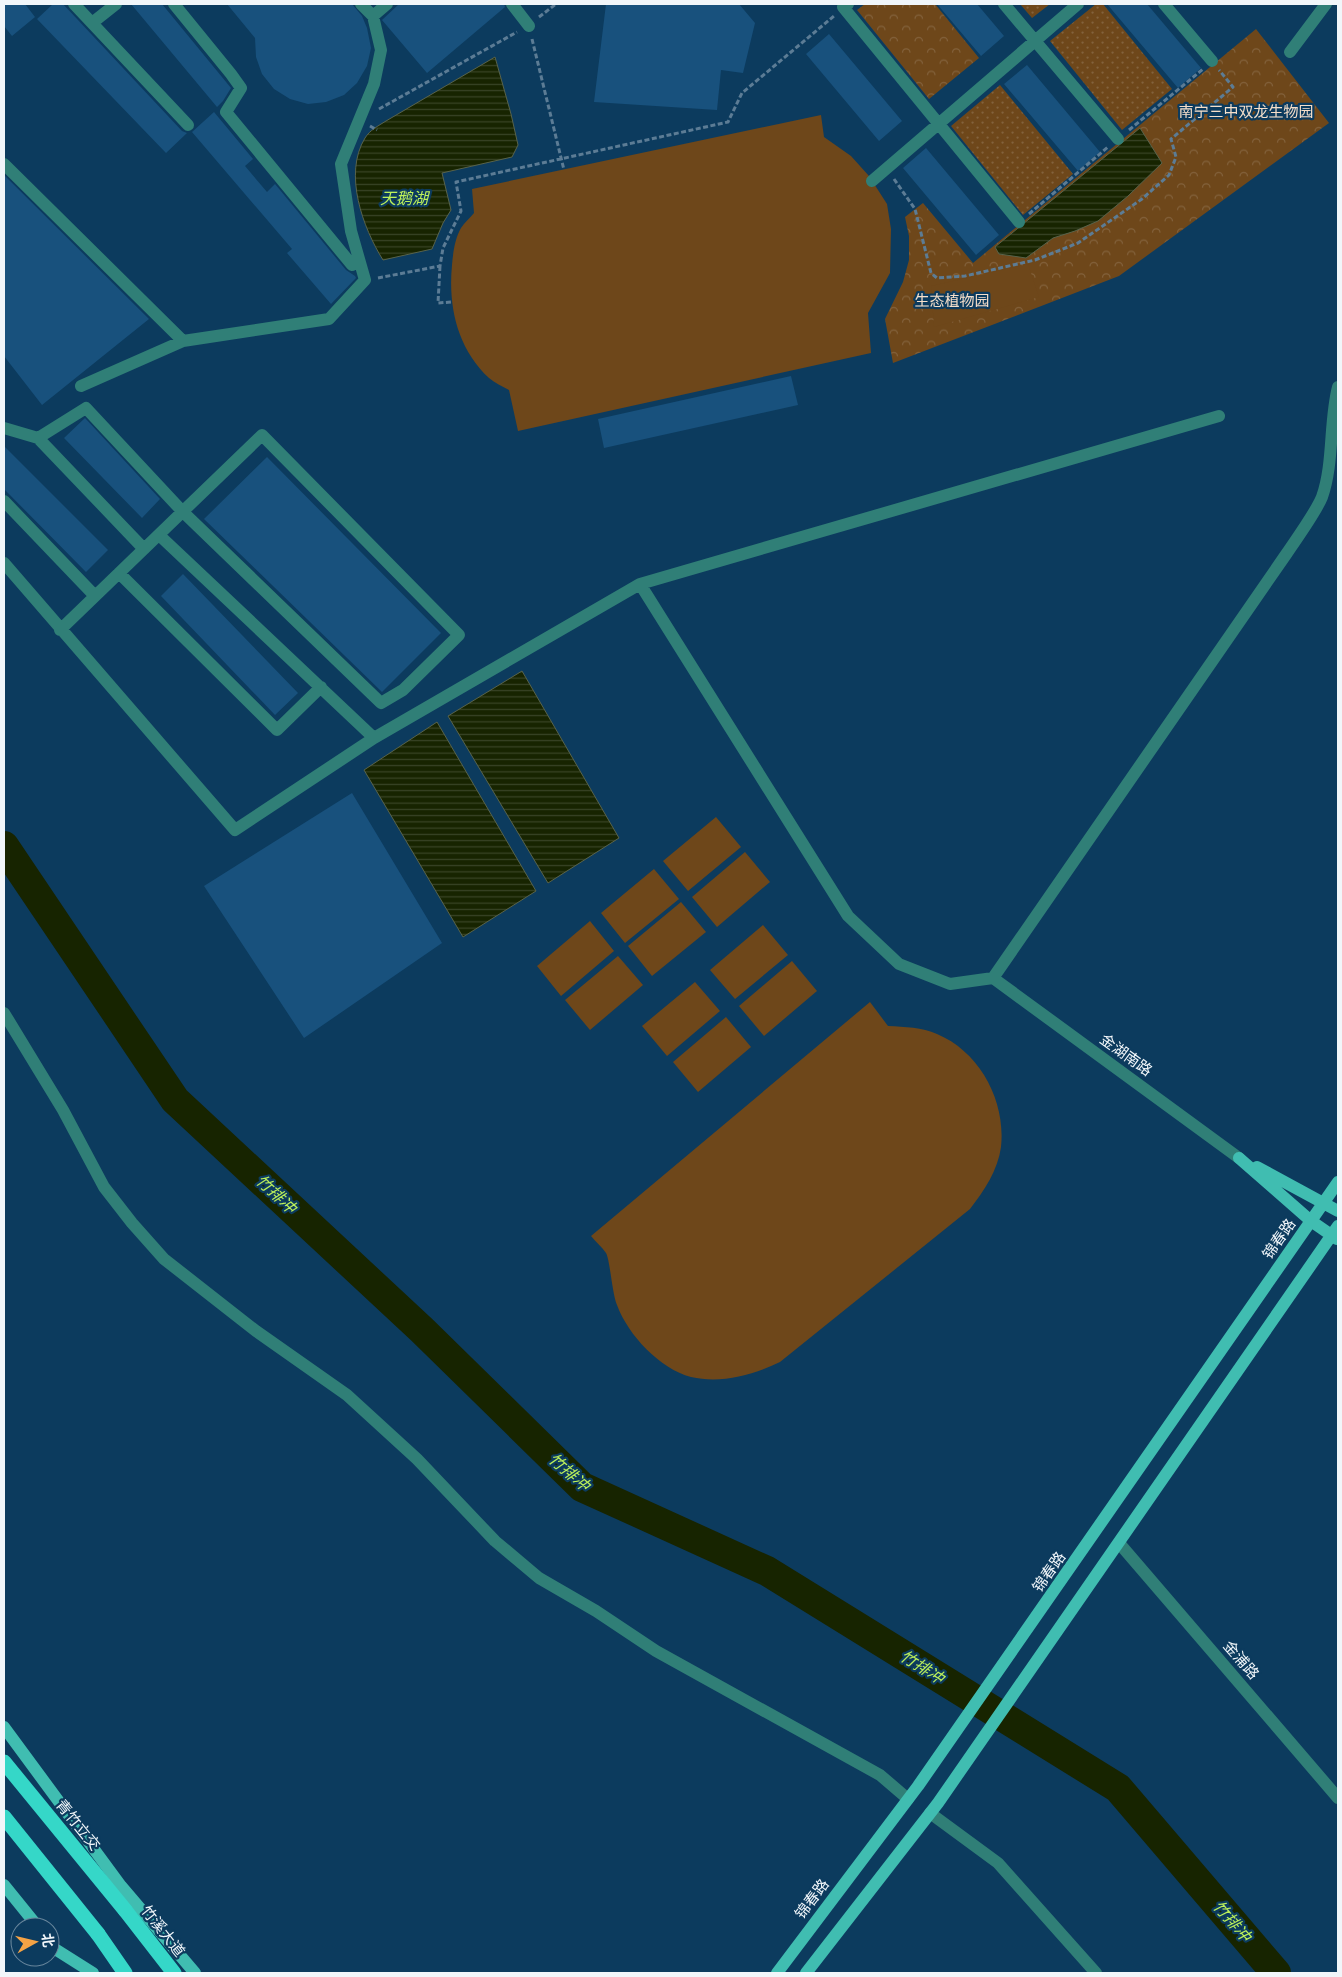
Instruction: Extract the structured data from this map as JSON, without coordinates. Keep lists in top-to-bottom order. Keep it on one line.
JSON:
{"streets":{"highway":["青竹立交","竹溪大道"],"main road":["金湖南路","锦春路"],"street":["金浦路"]},"crossings":[["金湖南路","锦春路"],["青竹立交","竹溪大道"]],"water":["天鹅湖","竹排冲"],"parks":["南宁三中双龙生物园","生态植物园"],"north":"right"}
